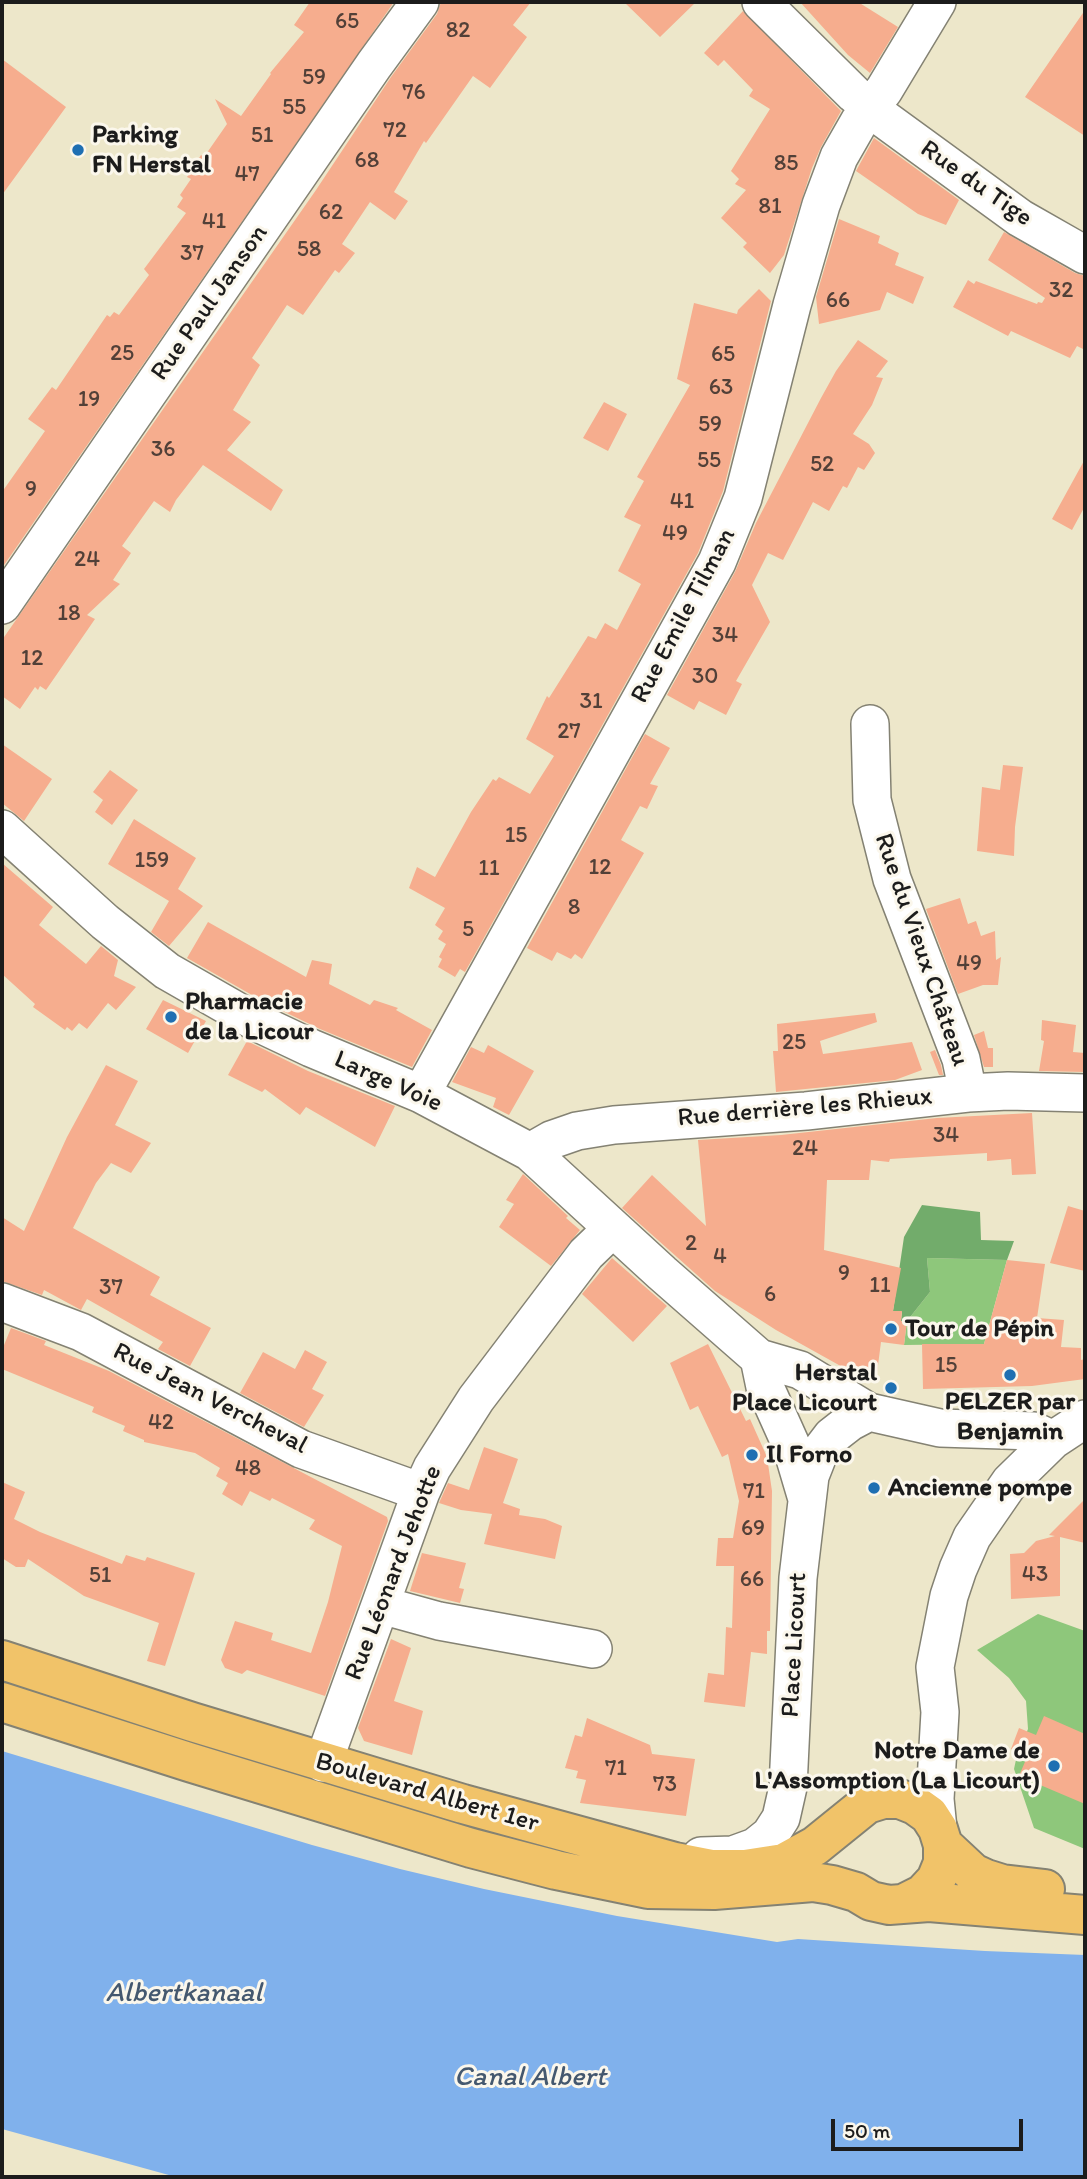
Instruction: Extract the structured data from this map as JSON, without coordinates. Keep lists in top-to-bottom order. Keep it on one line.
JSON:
{"streets":{"main road":["Boulevard Albert 1er"],"street":["Rue du Tige","Rue Paul Janson","Rue Emile Tilman","Rue du Vieux Château","Large Voie","Rue derrière les Rhieux","Rue Jean Vercheval","Rue Léonard Jehotte","Place Licourt"]},"crossings":[["Rue du Tige","Rue Emile Tilman"],["Rue Emile Tilman","Large Voie"],["Rue du Vieux Château","Rue derrière les Rhieux"],["Large Voie","Rue derrière les Rhieux"],["Large Voie","Rue Léonard Jehotte"],["Large Voie","Place Licourt"],["Rue Jean Vercheval","Rue Léonard Jehotte"],["Rue Léonard Jehotte","Boulevard Albert 1er"],["Place Licourt","Boulevard Albert 1er"]],"water":["Albertkanaal","Canal Albert"],"places":["Parking FN Herstal","Pharmacie de la Licour","Tour de Pépin","PELZER par Benjamin","Herstal Place Licourt","Il Forno","Ancienne pompe","Notre Dame de L'Assomption (La Licourt)"],"house_numbers":["65","82","59","76","55","72","51","68","85","47","81","62","41","58","37","32","66","25","65","63","19","59","36","55","52","9","41","49","24","18","34","12","30","31","27","15","159","12","11","8","5","49","25","34","24","2","4","9","11","37","6","15","42","48","71","69","43","51","66","71","73"],"scale_bar":"50 m"}
